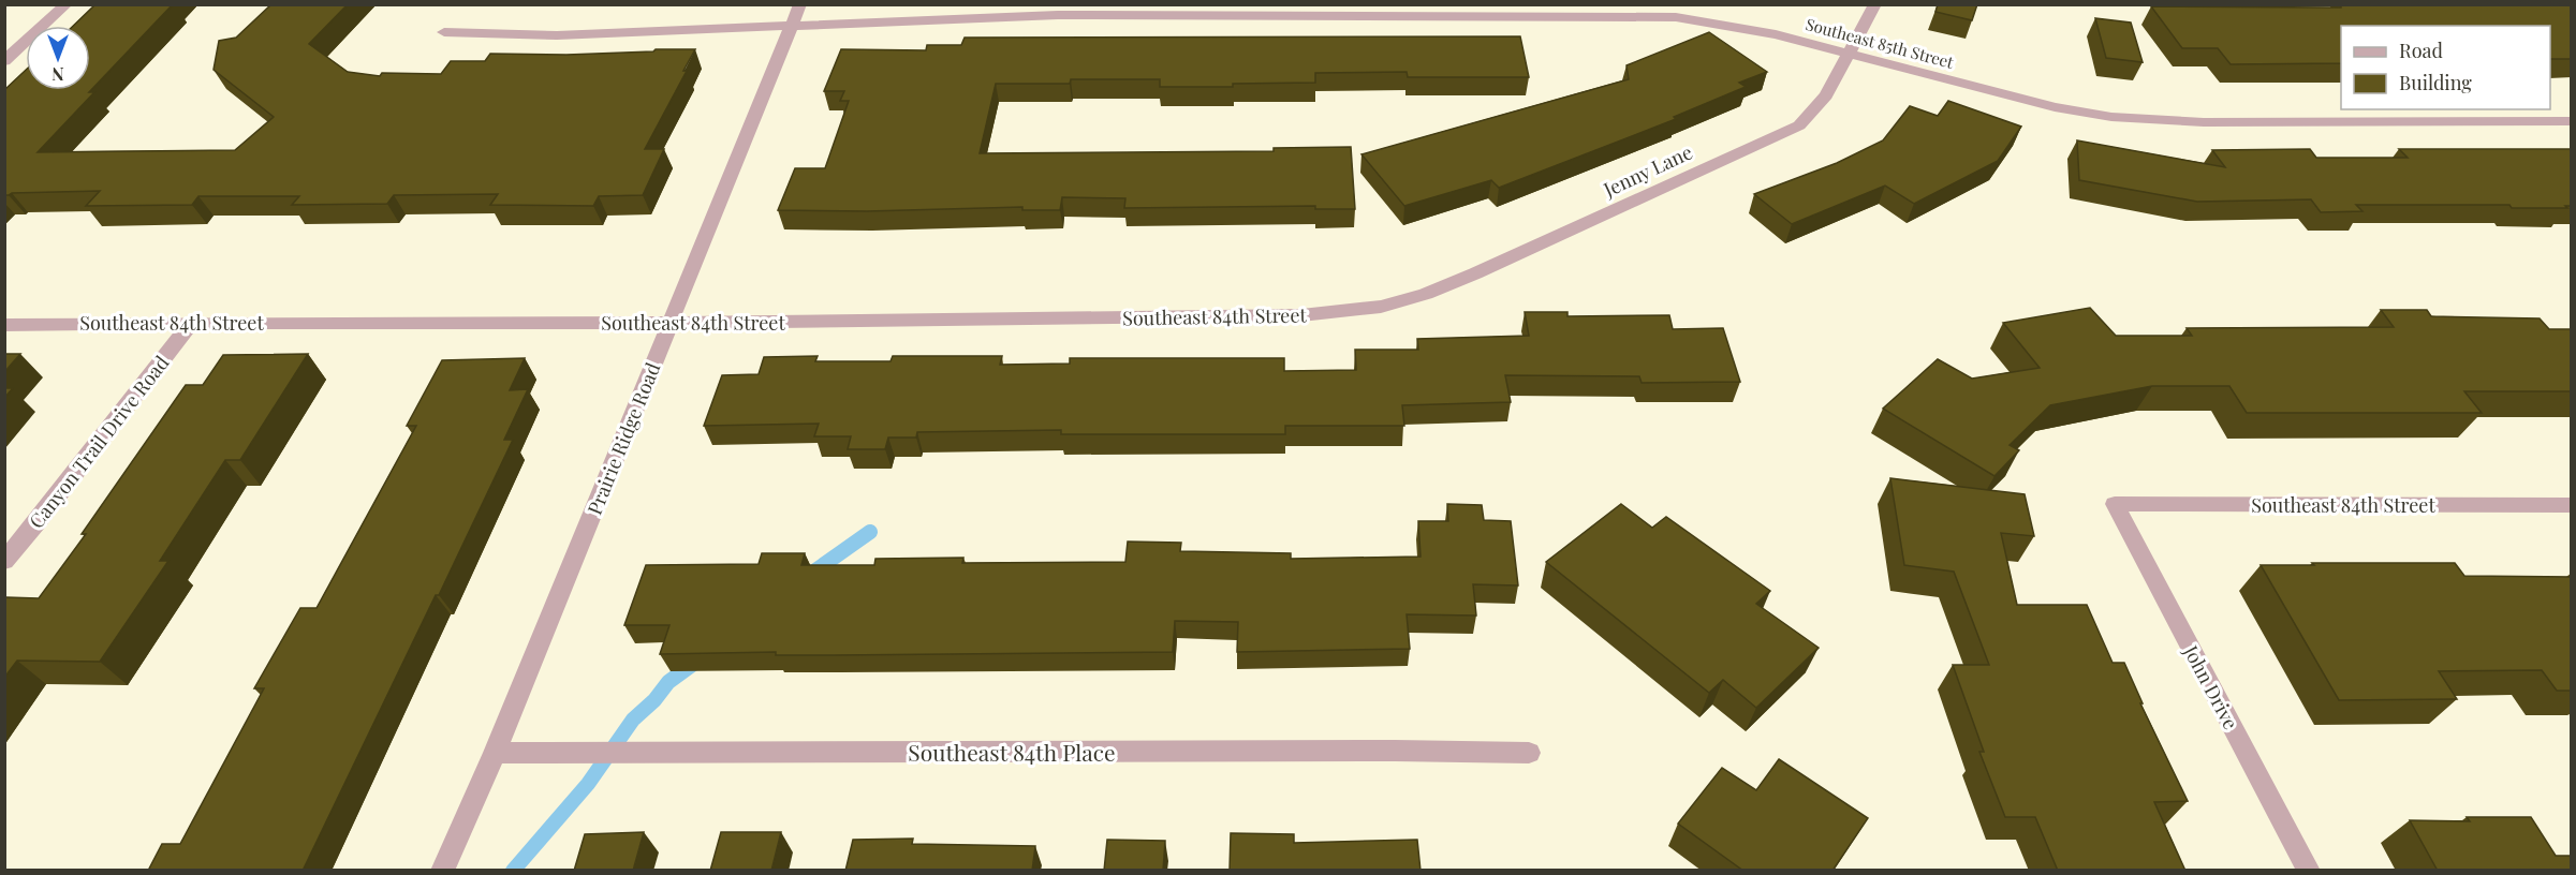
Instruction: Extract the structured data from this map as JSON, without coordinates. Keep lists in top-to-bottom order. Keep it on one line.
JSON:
{"streets":{"street":["Southeast 85th Street","Jenny Lane","Southeast 84th Street","Prairie Ridge Road","Canyon Trail Drive Road","John Drive","Southeast 84th Place"]},"crossings":[["Southeast 85th Street","Jenny Lane"],["Southeast 85th Street","Prairie Ridge Road"],["Jenny Lane","Southeast 84th Street"],["Southeast 84th Street","Prairie Ridge Road"],["Southeast 84th Street","Canyon Trail Drive Road"],["Southeast 84th Street","John Drive"],["Prairie Ridge Road","Southeast 84th Place"]],"legend":["Road","Building"],"north":"bottom"}
